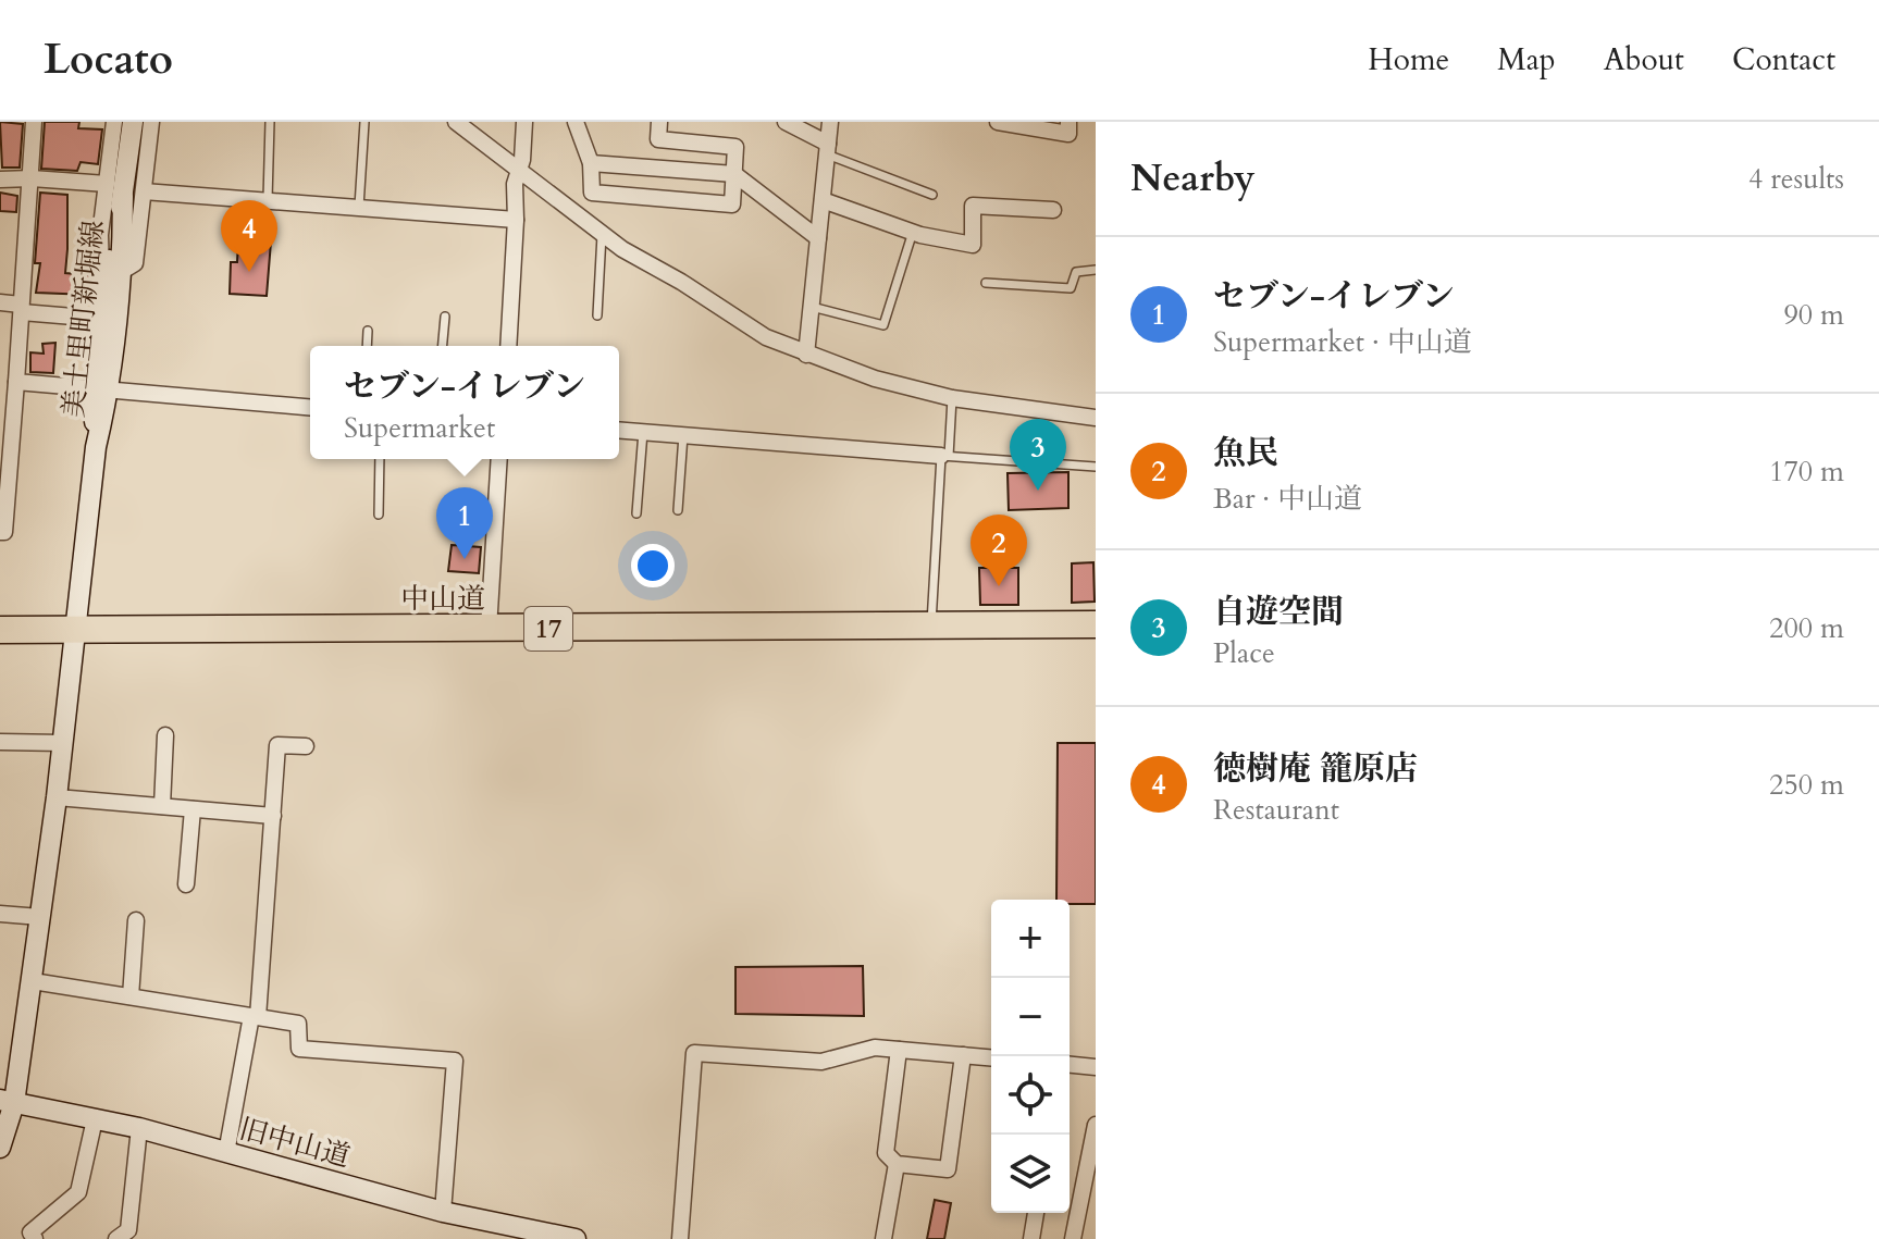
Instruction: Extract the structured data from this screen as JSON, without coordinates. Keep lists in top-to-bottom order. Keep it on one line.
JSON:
{"streets":{"highway":["中山道","17"],"main road":["美土里町新堀線","旧中山道"]},"crossings":[["美土里町新堀線","中山道"],["美土里町新堀線","旧中山道"]],"page":{"header":"Locato","nav":["Home","Map","About","Contact"],"heading":["Nearby","4 results"],"pins":["4","3","1","2"],"list":[{"mark":"1","name":"セブン-イレブン","note":"Supermarket · 中山道","value":"90 m"},{"mark":"2","name":"魚民","note":"Bar · 中山道","value":"170 m"},{"mark":"3","name":"自遊空間","note":"Place","value":"200 m"},{"mark":"4","name":"徳樹庵 籠原店","note":"Restaurant","value":"250 m"}],"popup":["セブン-イレブン","Supermarket"],"map_buttons":["+","−"]}}
